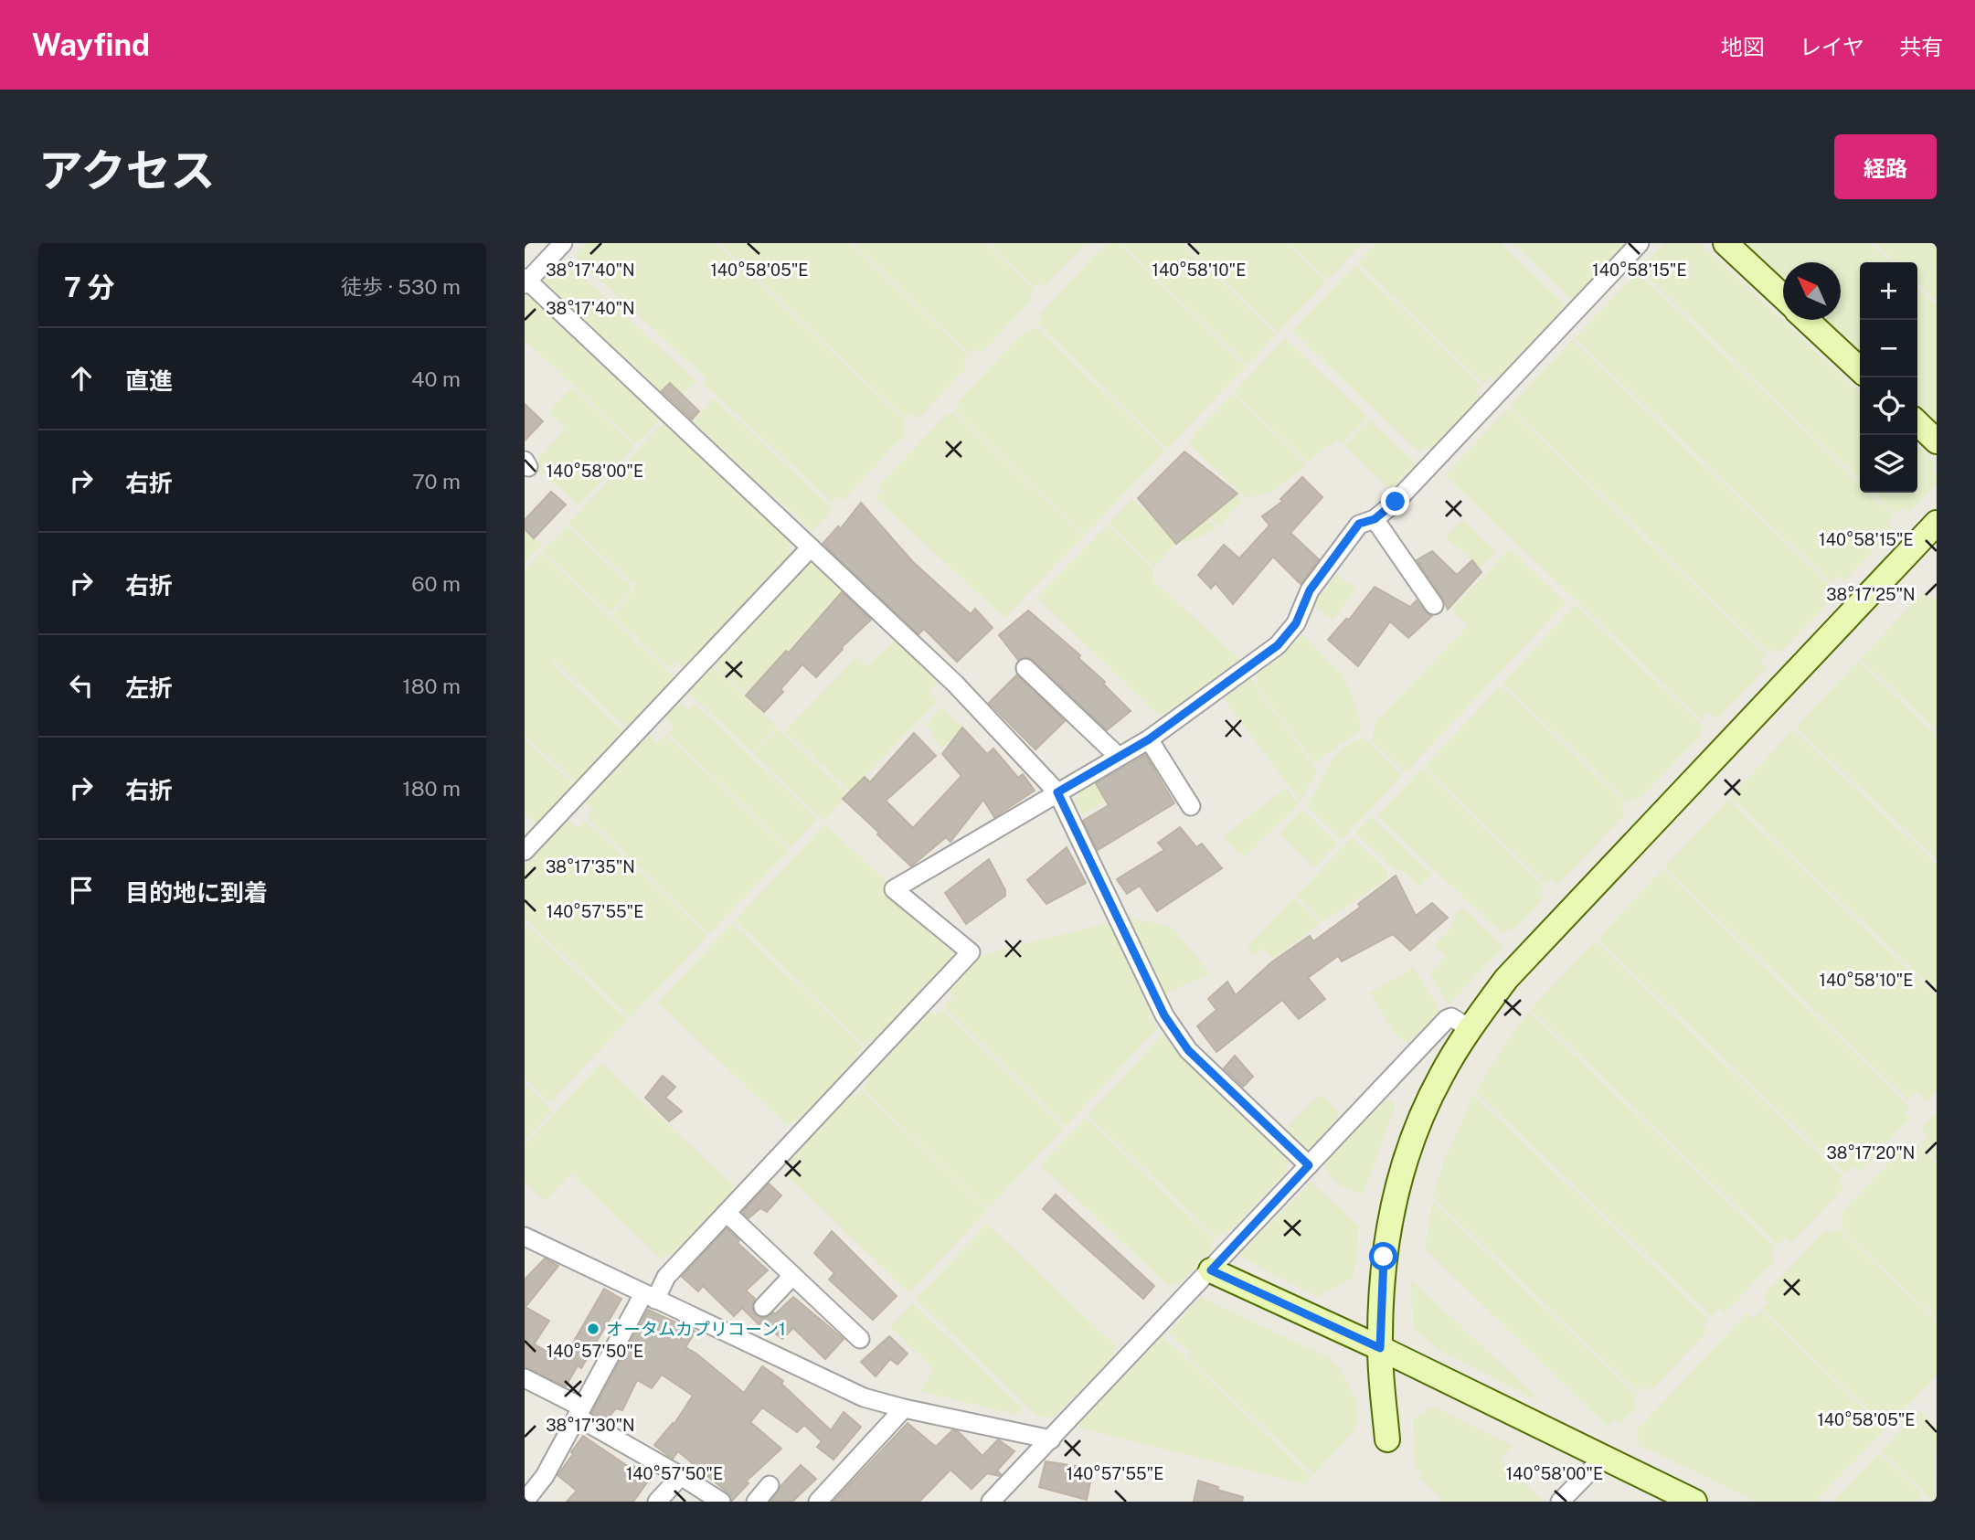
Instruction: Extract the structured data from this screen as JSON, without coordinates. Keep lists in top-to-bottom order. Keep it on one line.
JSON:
{"places":["オータムカプリコーン1"],"north":"top left","page":{"header":"Wayfind","nav":["地図","レイヤ","共有"],"title":"アクセス","buttons":"経路","heading":["7 分","徒歩 · 530 m"],"map_buttons":["+","−"],"list":[["直進","40 m"],["右折","70 m"],["右折","60 m"],["左折","180 m"],["右折","180 m"],"目的地に到着"]},"coordinates":["140°58'10\"E","38°17'40\"N","140°58'05\"E","140°58'15\"E","140°58'00\"E","38°17'25\"N","38°17'35\"N","140°57'55\"E","38°17'20\"N","140°57'50\"E","38°17'30\"N"]}
